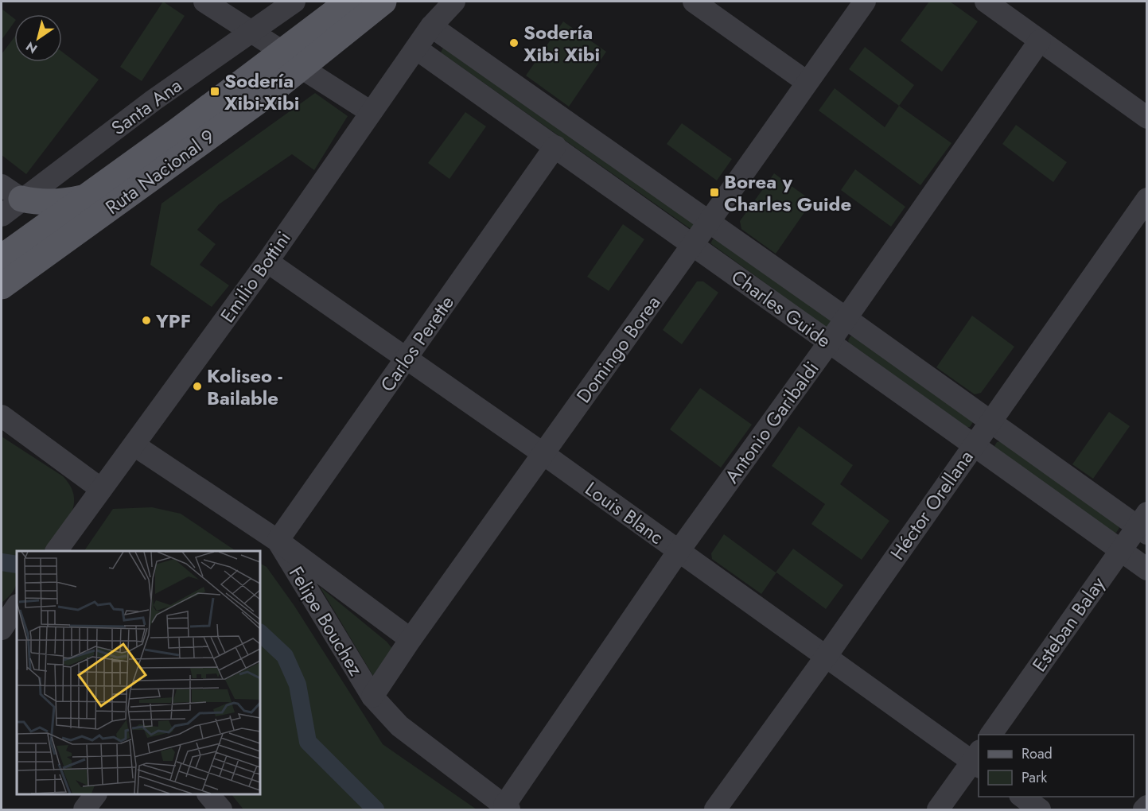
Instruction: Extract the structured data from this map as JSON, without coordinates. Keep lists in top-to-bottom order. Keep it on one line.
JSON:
{"streets":{"main road":["Ruta Nacional 9"],"street":["Santa Ana","Emilio Bottini","Charles Guide","Carlos Perette","Domingo Borea","Antonio Garibaldi","Héctor Orellana","Louis Blanc","Felipe Bouchez","Esteban Balay"]},"crossings":[["Emilio Bottini","Charles Guide"],["Emilio Bottini","Louis Blanc"],["Emilio Bottini","Felipe Bouchez"],["Charles Guide","Carlos Perette"],["Charles Guide","Domingo Borea"],["Charles Guide","Antonio Garibaldi"],["Charles Guide","Héctor Orellana"],["Charles Guide","Esteban Balay"],["Carlos Perette","Louis Blanc"],["Carlos Perette","Felipe Bouchez"],["Domingo Borea","Louis Blanc"],["Domingo Borea","Felipe Bouchez"],["Antonio Garibaldi","Louis Blanc"],["Antonio Garibaldi","Felipe Bouchez"],["Héctor Orellana","Louis Blanc"]],"places":{"other":["Sodería Xibi Xibi","YPF","Koliseo - Bailable"],"transit":["Sodería Xibi-Xibi","Borea y Charles Guide"]},"legend":["Road","Park"],"north":"bottom left"}
